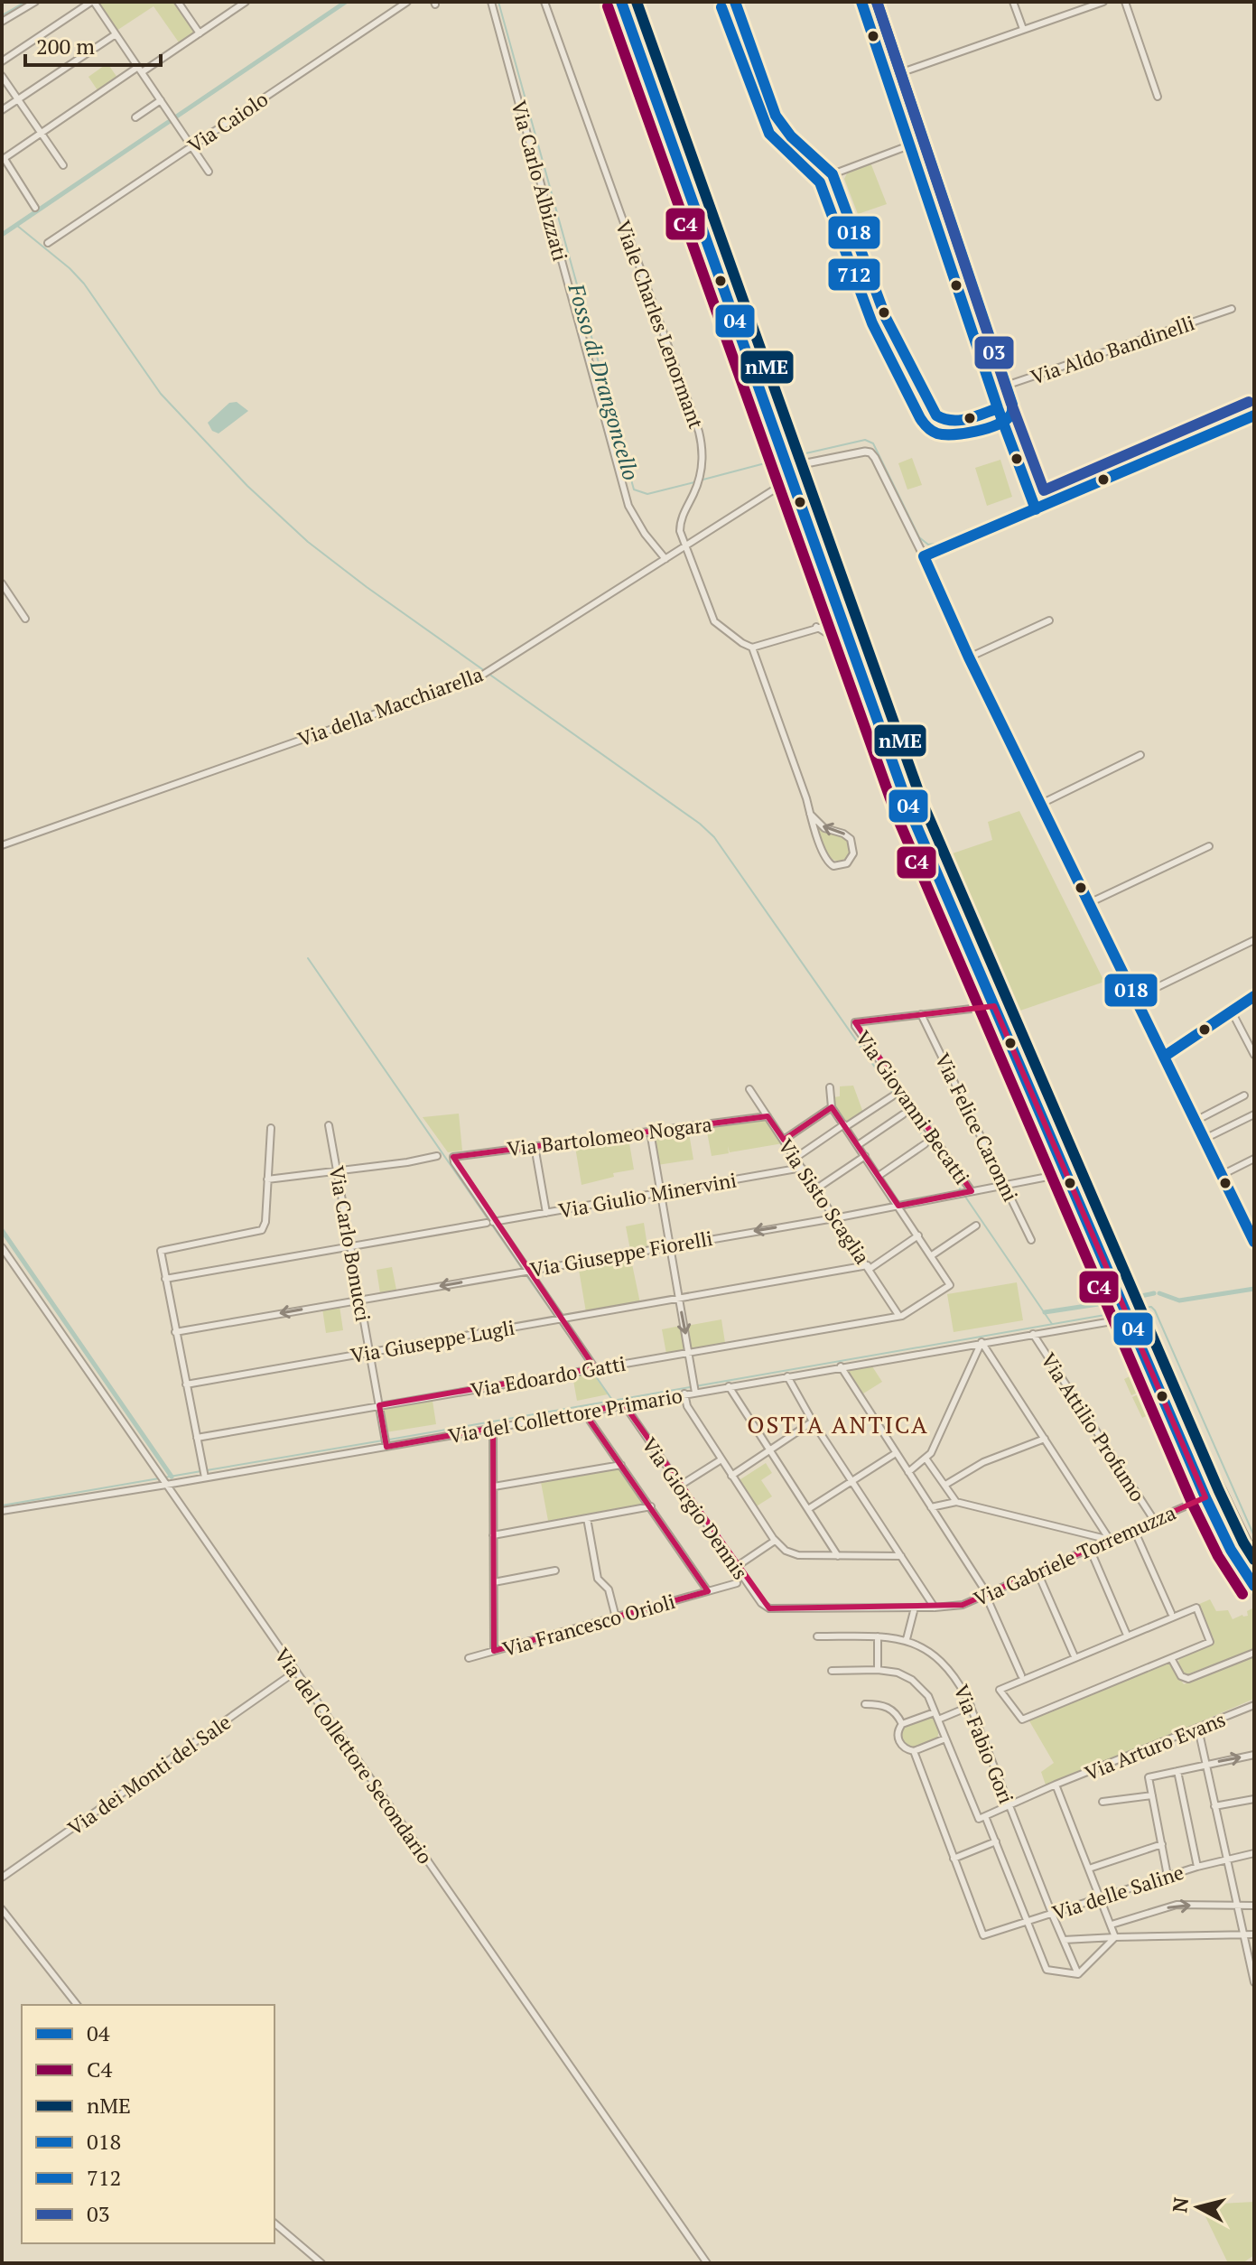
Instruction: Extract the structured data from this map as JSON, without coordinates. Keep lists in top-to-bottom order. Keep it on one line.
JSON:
{"streets":{"street":["Via Caiolo","Via Carlo Albizzati","Viale Charles Lenormant","Via Aldo Bandinelli","Via della Macchiarella","Via Giovanni Becatti","Via Felice Caronni","Via Bartolomeo Nogara","Via Giulio Minervini","Via Sisto Scaglia","Via Carlo Bonucci","Via Giuseppe Fiorelli","Via Giuseppe Lugli","Via Edoardo Gatti","Via del Collettore Primario","Via Attilio Profumo","Via Giorgio Dennis","Via Gabriele Torremuzza","Via Francesco Orioli","Via Fabio Gori","Via Arturo Evans","Via del Collettore Secondario","Via dei Monti del Sale","Via delle Saline"]},"crossings":[["Via Carlo Albizzati","Via della Macchiarella"],["Viale Charles Lenormant","Via della Macchiarella"],["Via Giovanni Becatti","Via Felice Caronni"],["Via Giovanni Becatti","Via Giuseppe Fiorelli"],["Via Felice Caronni","Via Giuseppe Fiorelli"],["Via Bartolomeo Nogara","Via Giulio Minervini"],["Via Bartolomeo Nogara","Via Sisto Scaglia"],["Via Giulio Minervini","Via Sisto Scaglia"],["Via Giulio Minervini","Via Carlo Bonucci"],["Via Sisto Scaglia","Via Giuseppe Fiorelli"],["Via Sisto Scaglia","Via Giuseppe Lugli"],["Via Sisto Scaglia","Via Edoardo Gatti"],["Via Carlo Bonucci","Via Giuseppe Fiorelli"],["Via Carlo Bonucci","Via Giuseppe Lugli"],["Via Carlo Bonucci","Via Edoardo Gatti"],["Via Carlo Bonucci","Via del Collettore Primario"],["Via del Collettore Primario","Via Attilio Profumo"],["Via del Collettore Primario","Via Giorgio Dennis"],["Via del Collettore Primario","Via Francesco Orioli"],["Via del Collettore Primario","Via del Collettore Secondario"],["Via Attilio Profumo","Via Gabriele Torremuzza"],["Via Giorgio Dennis","Via Gabriele Torremuzza"],["Via Fabio Gori","Via Arturo Evans"],["Via Fabio Gori","Via delle Saline"],["Via del Collettore Secondario","Via dei Monti del Sale"]],"one_way":["Via Giuseppe Fiorelli"],"districts":["OSTIA ANTICA"],"water":["Fosso di Drangoncello"],"lines":["transit line 04","transit line nME","transit line 018","transit line 712","transit line 03","transit line C4"],"legend":["04","C4","nME","018","712","03"],"scale_bar":"200 m","north":"left"}
